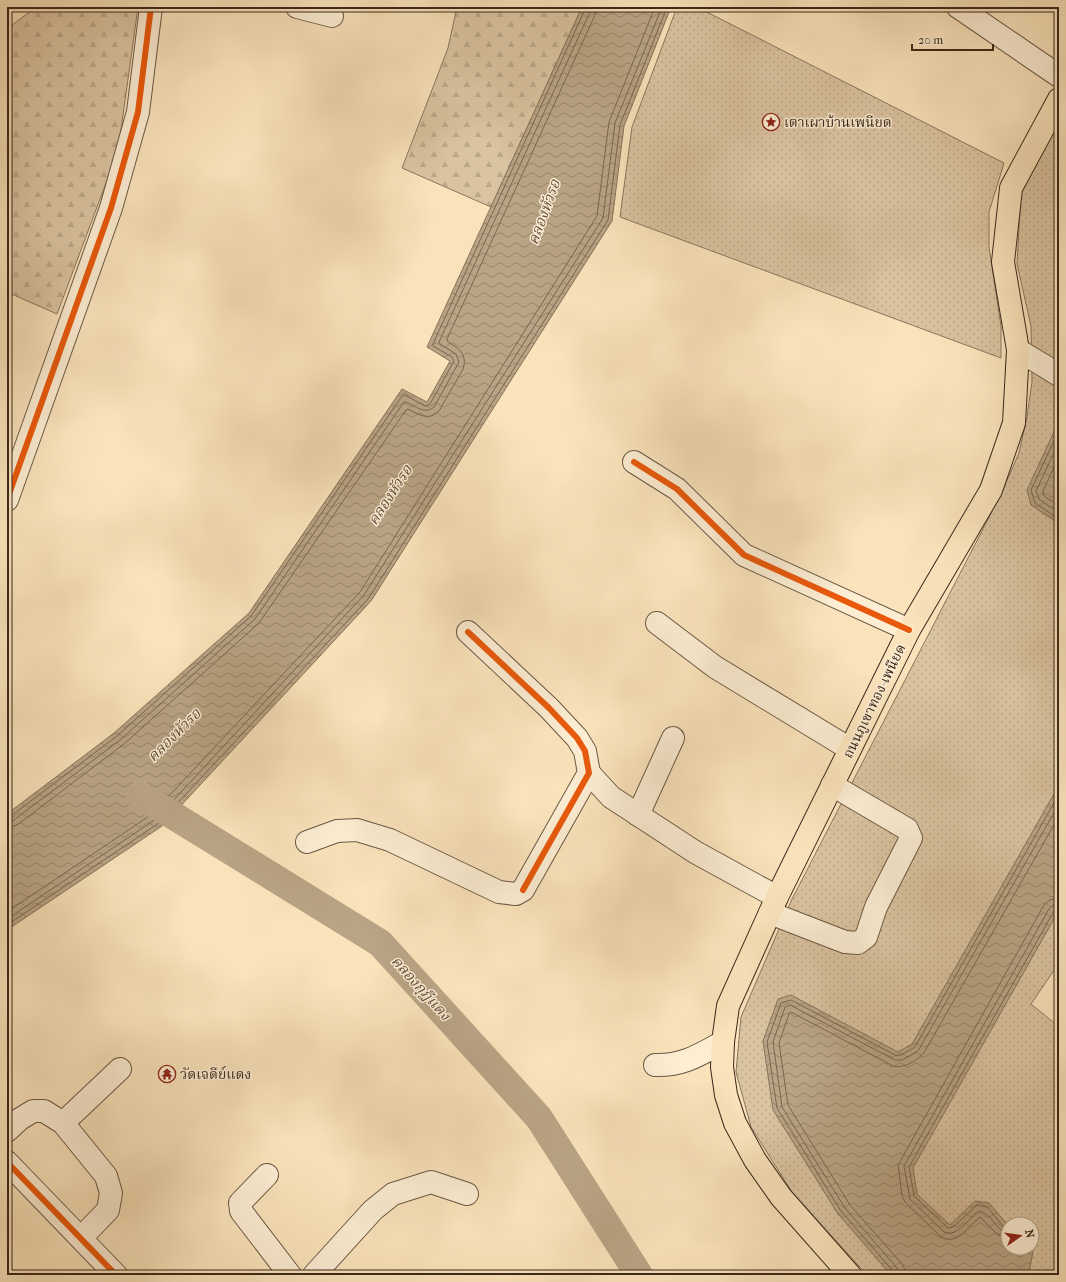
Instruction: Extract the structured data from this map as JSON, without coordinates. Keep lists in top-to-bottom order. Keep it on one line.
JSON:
{"streets":{"main road":["ถนนภูเขาทอง-เพนียด"]},"water":["คลองหัวรอ","คลองกุฎีแดง"],"places":{"place":["เตาเผาบ้านเพนียด"],"temple":["วัดเจดีย์แดง"]},"scale_bar":"20 m","north":"right"}
